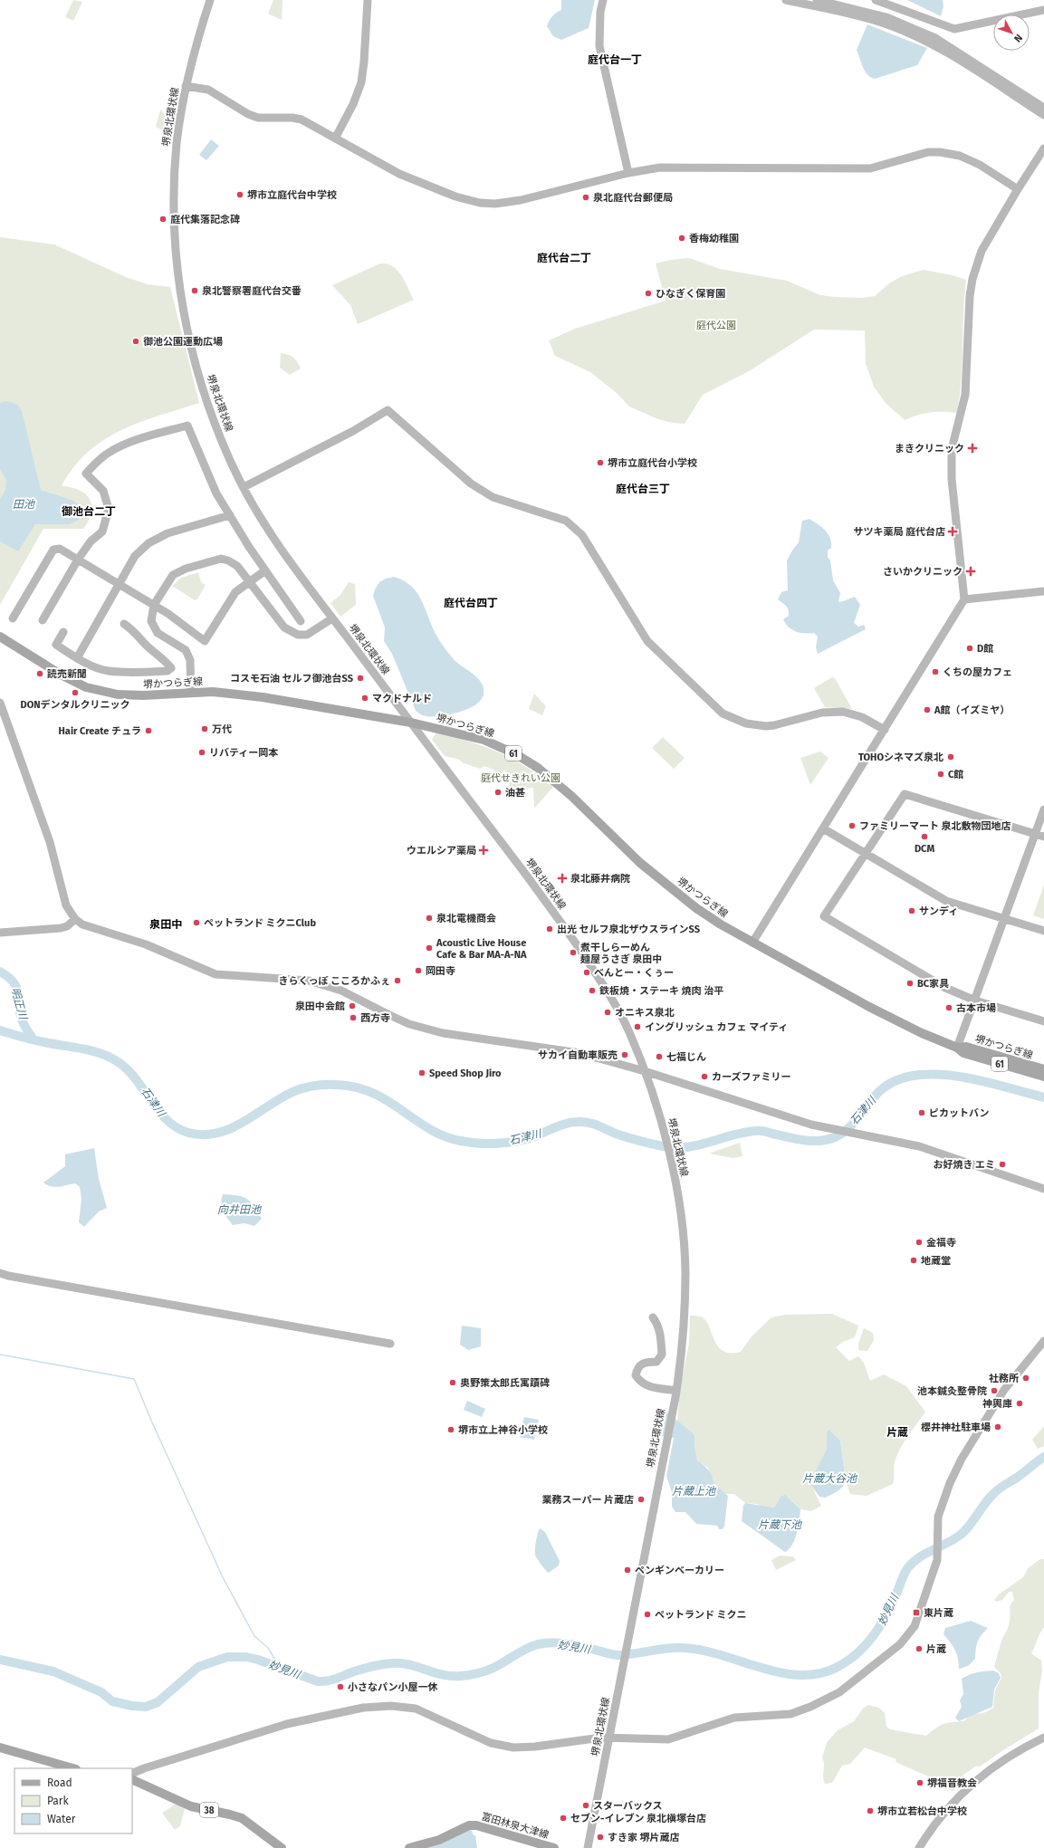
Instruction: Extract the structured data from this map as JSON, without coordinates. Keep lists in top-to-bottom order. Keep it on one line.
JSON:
{"streets":{"main road":["堺かつらぎ線","61","38","富田林泉大津線"],"street":["堺泉北環状線"]},"crossings":[["堺泉北環状線","堺かつらぎ線"]],"districts":["庭代台一丁","庭代台二丁","庭代台三丁","御池台二丁","庭代台四丁","泉田中","片蔵"],"water":["田池","明正川","石津川","向井田池","片蔵大谷池","片蔵上池","片蔵下池","妙見川"],"parks":["庭代公園","庭代せきれい公園"],"places":{"other":["堺市立庭代台中学校","泉北庭代台郵便局","庭代集落記念碑","香梅幼稚園","泉北警察署庭代台交番","ひなぎく保育園","御池公園運動広場","堺市立庭代台小学校","D館","くちの屋カフェ","読売新聞","コスモ石油 セルフ御池台SS","DONデンタルクリニック","マクドナルド","A館（イズミヤ）","万代","Hair Create チュラ","リバティー岡本","TOHOシネマズ泉北","C館","油甚","ファミリーマート 泉北敷物団地店","DCM","サンディ","泉北電機商会","ペットランド ミクニClub","出光 セルフ泉北ザウスラインSS","Acoustic Live House Cafe & Bar MA-A-NA","煮干しらーめん 麺屋うさぎ 泉田中","岡田寺","べんとー・くぅー","きらくっぽ こころかふぇ","BC家具","鉄板焼・ステーキ 焼肉 治平","泉田中会館","古本市場","オニキス泉北","西方寺","イングリッシュ カフェ マイティ","サカイ自動車販売","七福じん","Speed Shop Jiro","カーズファミリー","ピカットバン","お好焼き エミ","金福寺","地蔵堂","社務所","奥野策太郎氏寓蹟碑","池本鍼灸整骨院","神輿庫","櫻井神社駐車場","堺市立上神谷小学校","業務スーパー 片蔵店","ペンギンベーカリー","ペットランド ミクニ","片蔵","小さなパン小屋一休","堺福音教会","スターバックス","堺市立若松台中学校","セブン-イレブン 泉北槇塚台店","すき家 堺片蔵店"],"health":["まきクリニック","サツキ薬局 庭代台店","さいかクリニック","ウエルシア薬局","泉北藤井病院"],"transit":["東片蔵"]},"legend":["Road","Park","Water"],"north":"bottom right"}
